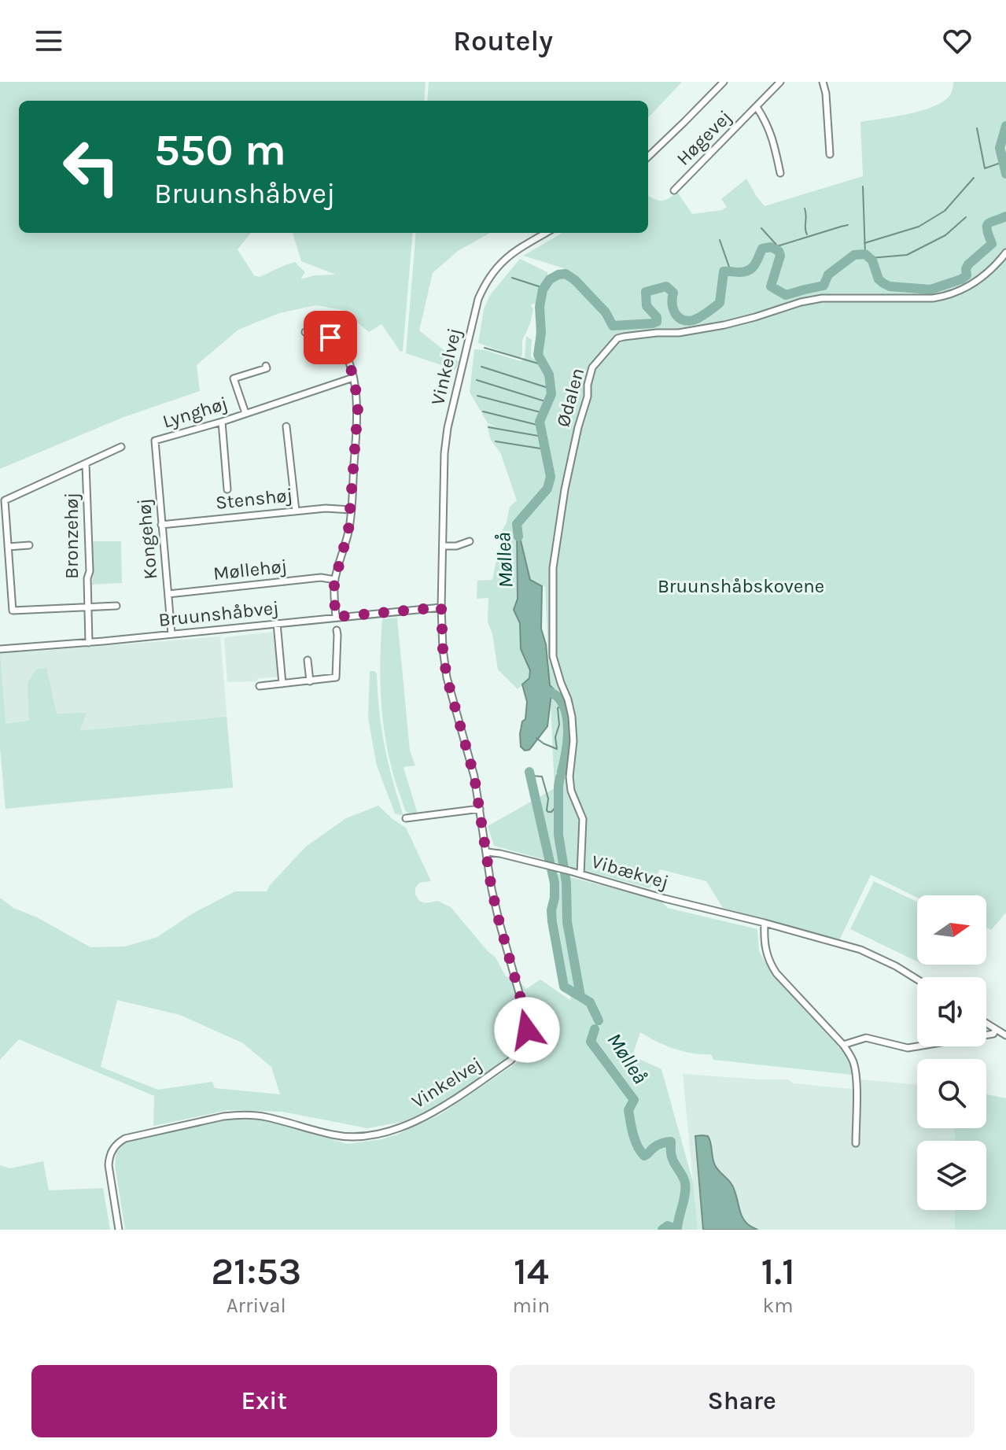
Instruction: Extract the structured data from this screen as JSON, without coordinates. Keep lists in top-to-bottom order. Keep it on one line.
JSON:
{"streets":{"street":["Høgevej","Vinkelvej","Ødalen","Lynghøj","Stenshøj","Bronzehøj","Kongehøj","Møllehøj","Bruunshåbvej","Vibækvej"]},"crossings":[["Vinkelvej","Bruunshåbvej"],["Vinkelvej","Vibækvej"],["Ødalen","Vibækvej"],["Lynghøj","Kongehøj"],["Stenshøj","Kongehøj"],["Bronzehøj","Bruunshåbvej"],["Kongehøj","Møllehøj"],["Kongehøj","Bruunshåbvej"]],"water":["Mølleå"],"parks":["Bruunshåbskovene"],"north":"right","page":{"header":"Routely","turn":["550 m","Bruunshåbvej"],"eta":["21:53","Arrival","14","min","1.1","km"],"buttons":["Exit","Share"]}}
